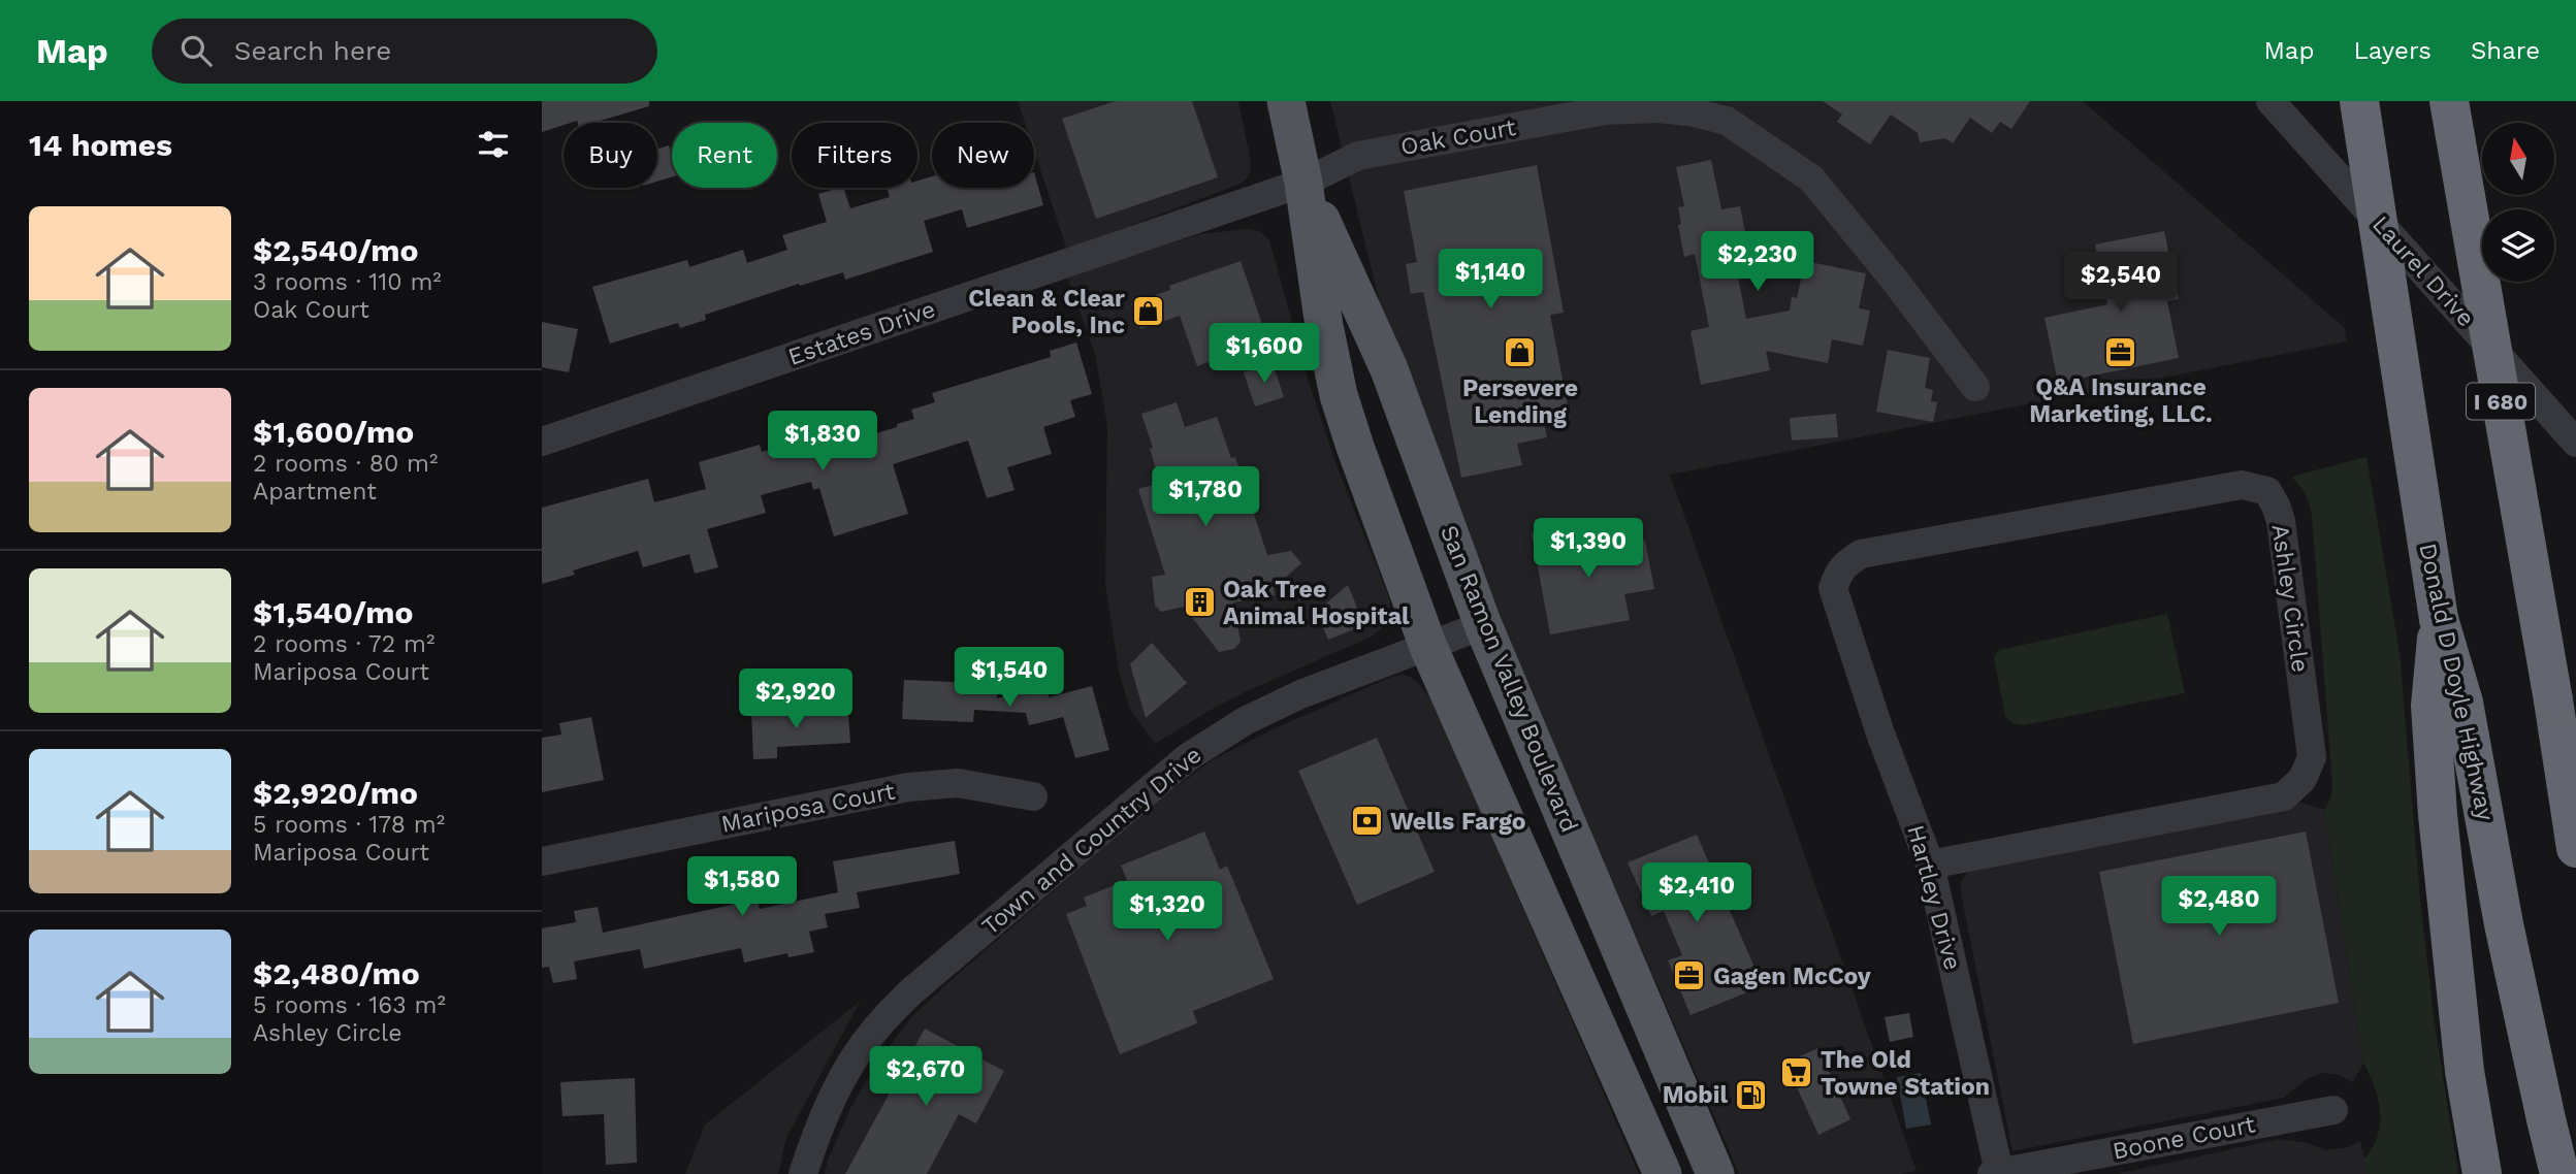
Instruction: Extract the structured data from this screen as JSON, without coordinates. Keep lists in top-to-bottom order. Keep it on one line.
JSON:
{"streets":{"highway":["I 680","Donald D Doyle Highway"],"main road":["San Ramon Valley Boulevard"],"street":["Oak Court","Laurel Drive","Estates Drive","Ashley Circle","Mariposa Court","Town and Country Drive","Hartley Drive","Boone Court"]},"crossings":[["Oak Court","Estates Drive"],["Oak Court","San Ramon Valley Boulevard"],["Estates Drive","San Ramon Valley Boulevard"],["Ashley Circle","Hartley Drive"],["San Ramon Valley Boulevard","Town and Country Drive"],["Hartley Drive","Boone Court"]],"places":{"shop":["Clean & Clear Pools, Inc","Persevere Lending"],"office":["Q&A Insurance Marketing, LLC.","Gagen McCoy"],"building":["Oak Tree Animal Hospital"],"bank":["Wells Fargo"],"supermarket":["The Old Towne Station"],"fuel station":["Mobil"]},"north":"top","page":{"header":"Map","search":"Search here","nav":["Map","Layers","Share"],"heading":"14 homes","chip":["Buy","Rent","Filters","New"],"list":[{"name":"$2,540/mo","note":"3 rooms · 110 m² · Oak Court"},{"name":"$1,600/mo","note":"2 rooms · 80 m² · Apartment"},{"name":"$1,540/mo","note":"2 rooms · 72 m² · Mariposa Court"},{"name":"$2,920/mo","note":"5 rooms · 178 m² · Mariposa Court"},{"name":"$2,480/mo","note":"5 rooms · 163 m² · Ashley Circle"}],"price":["$2,230","$1,140","$2,540","$1,600","$1,830","$1,780","$1,390","$1,540","$2,920","$1,580","$2,410","$2,480","$1,320","$2,670"]}}
